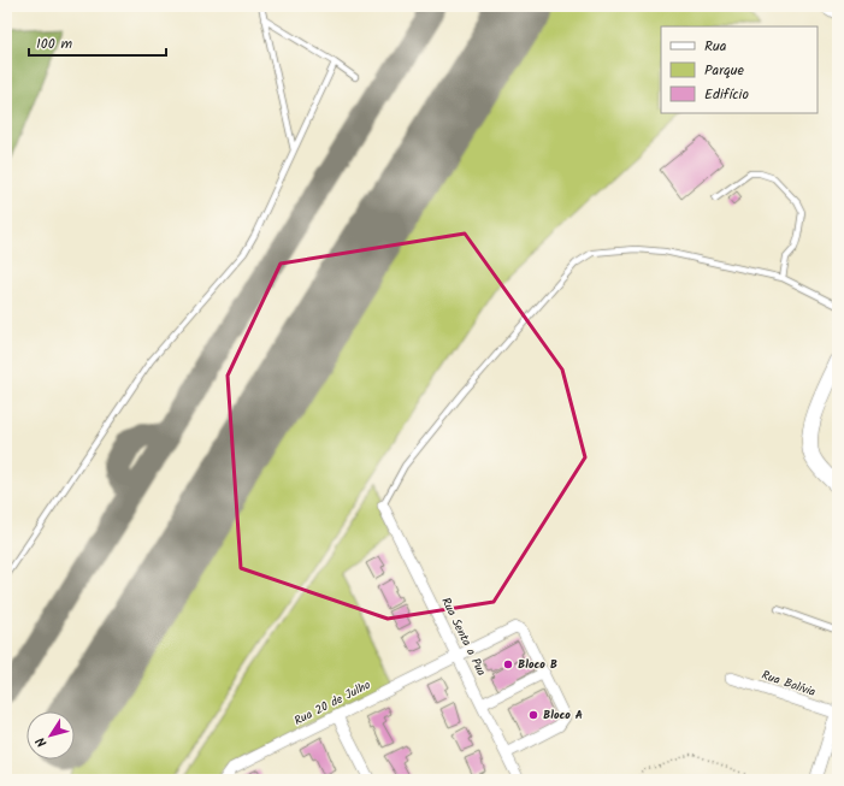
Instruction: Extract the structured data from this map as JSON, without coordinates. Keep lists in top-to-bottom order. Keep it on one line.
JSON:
{"streets":{"street":["Rua Senta a Pua","Rua Bolívia","Rua 20 de Julho"]},"crossings":[["Rua Senta a Pua","Rua 20 de Julho"]],"places":["Bloco B","Bloco A"],"legend":["Rua","Parque","Edifício"],"scale_bar":"100 m","north":"bottom left"}
